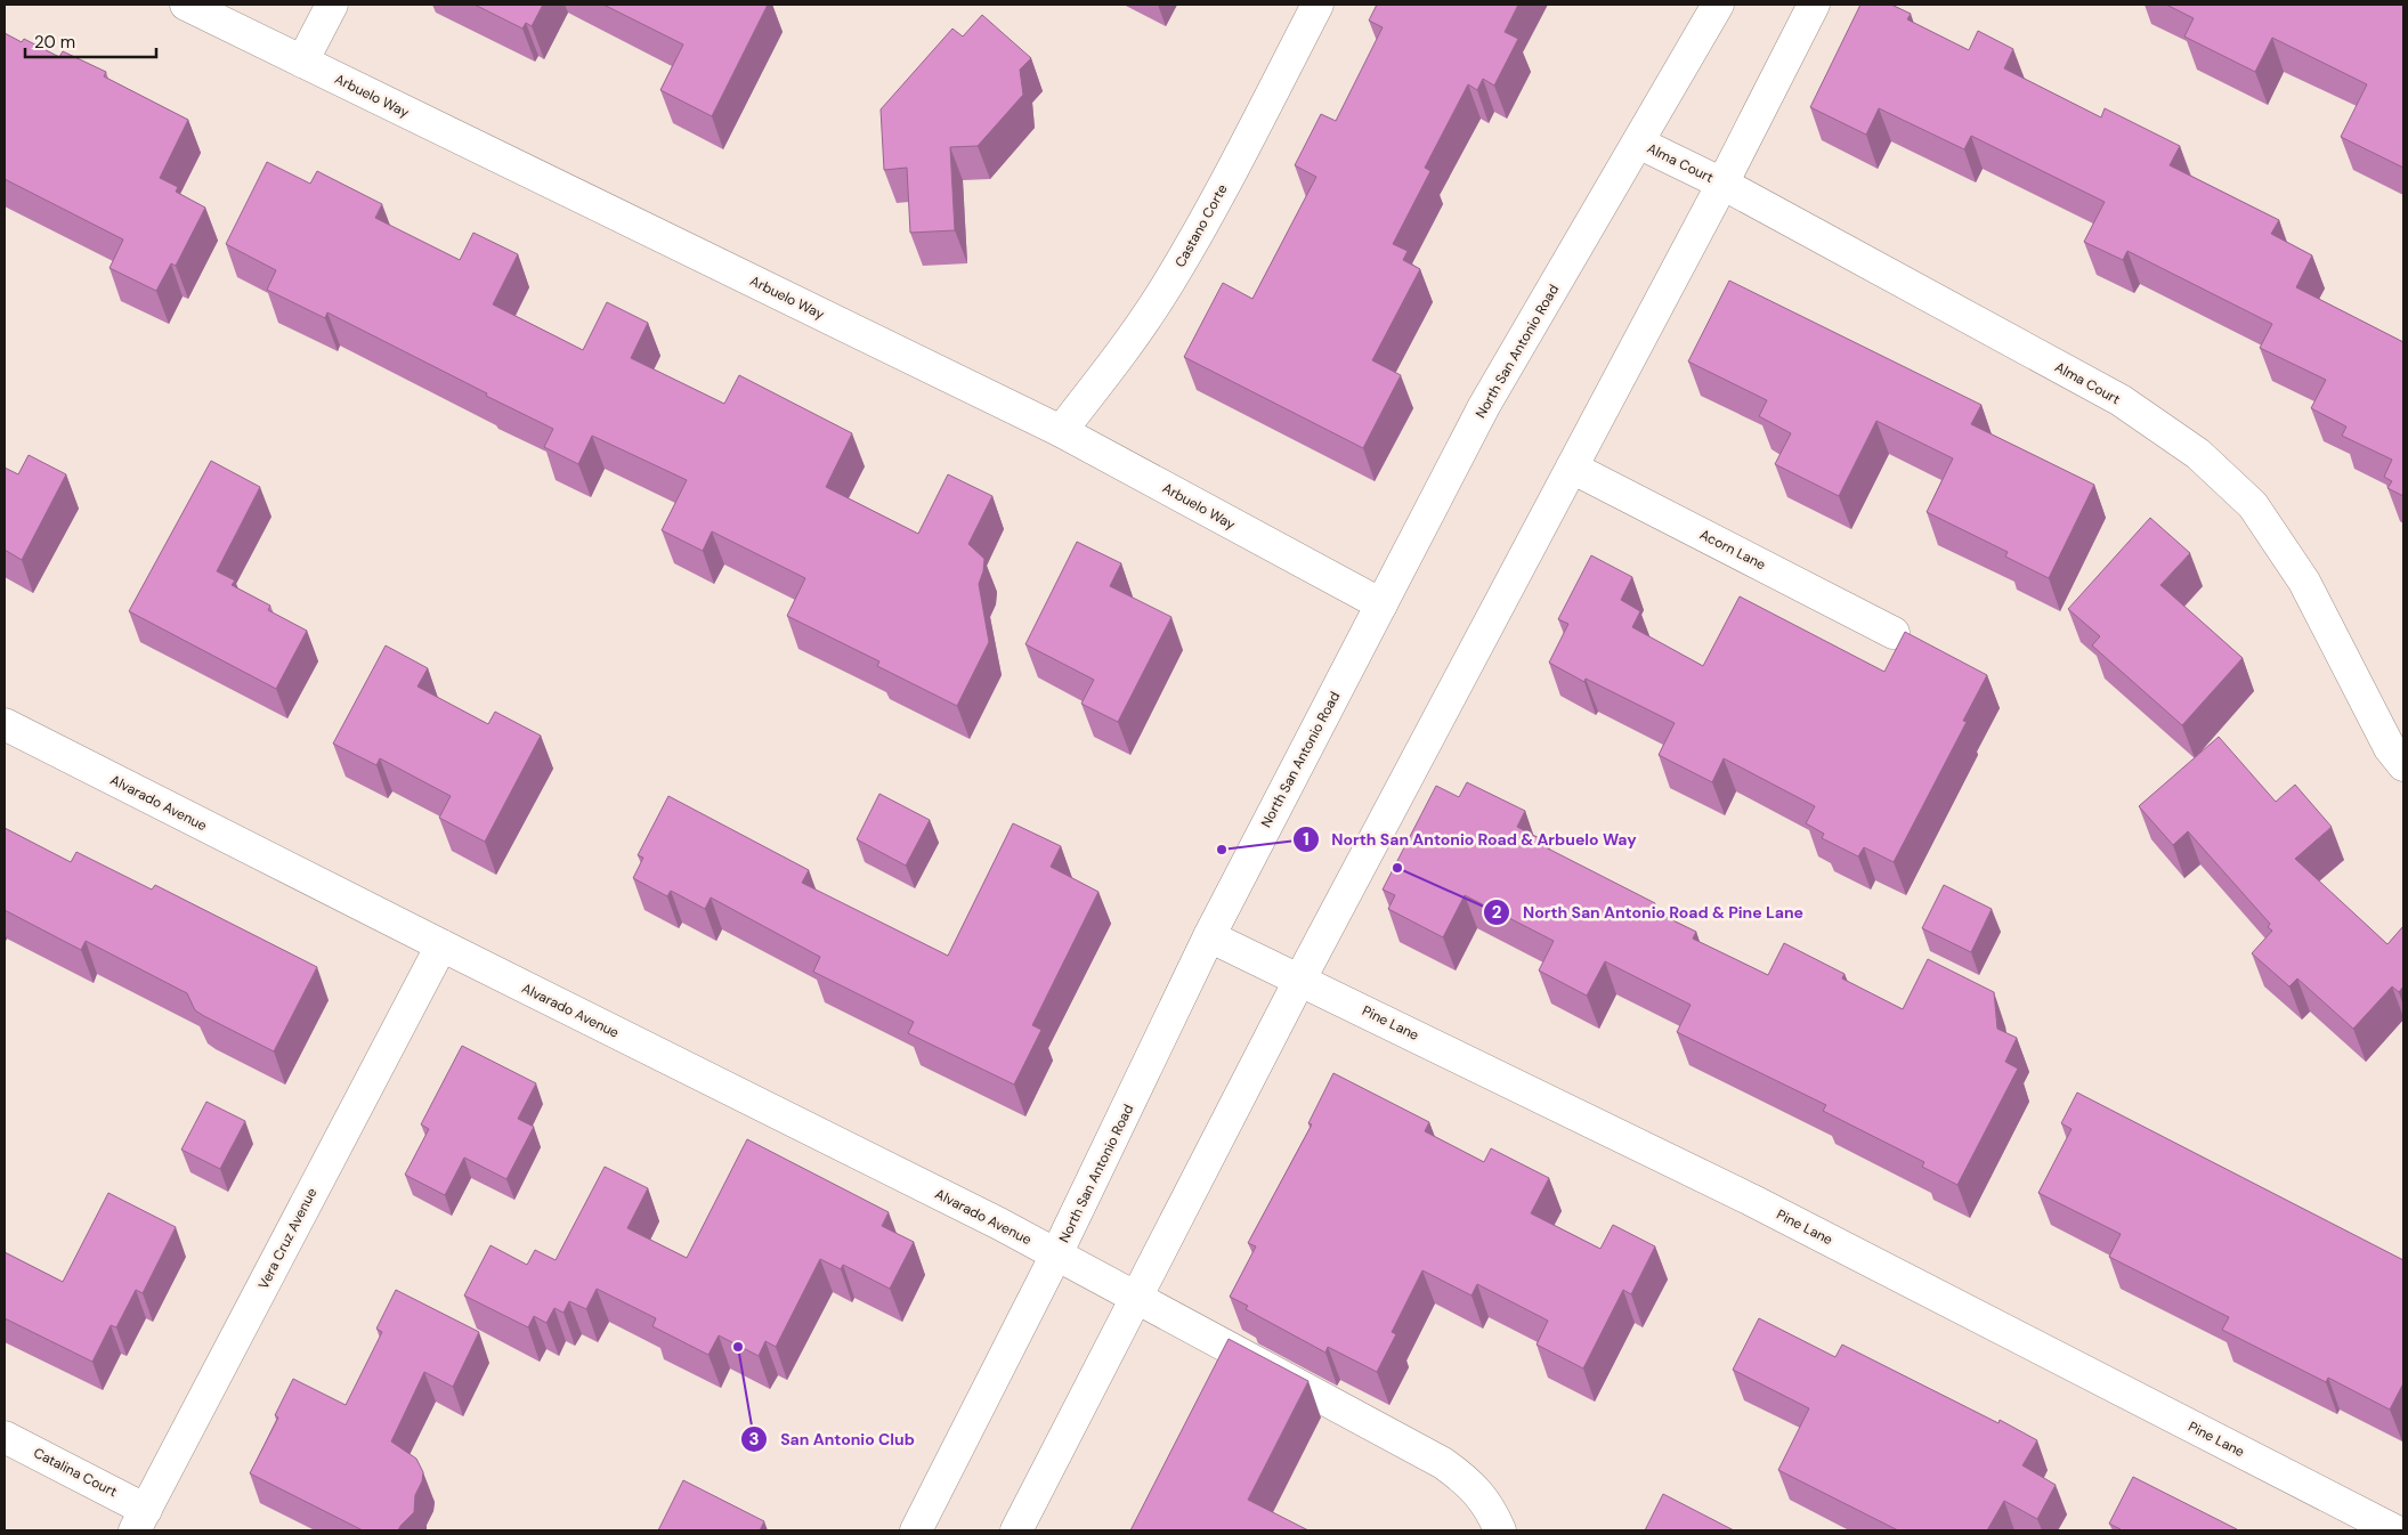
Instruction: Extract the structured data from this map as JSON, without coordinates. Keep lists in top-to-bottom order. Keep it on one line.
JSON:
{"streets":{"street":["Arbuelo Way","Alma Court","Castano Corte","North San Antonio Road","Acorn Lane","Alvarado Avenue","Pine Lane","Vera Cruz Avenue","Catalina Court"]},"crossings":[["Arbuelo Way","Castano Corte"],["Arbuelo Way","North San Antonio Road"],["Alma Court","North San Antonio Road"],["North San Antonio Road","Alvarado Avenue"],["North San Antonio Road","Pine Lane"],["Alvarado Avenue","Vera Cruz Avenue"],["Vera Cruz Avenue","Catalina Court"]],"places":["North San Antonio Road & Arbuelo Way","North San Antonio Road & Pine Lane","San Antonio Club"],"scale_bar":"20 m"}
